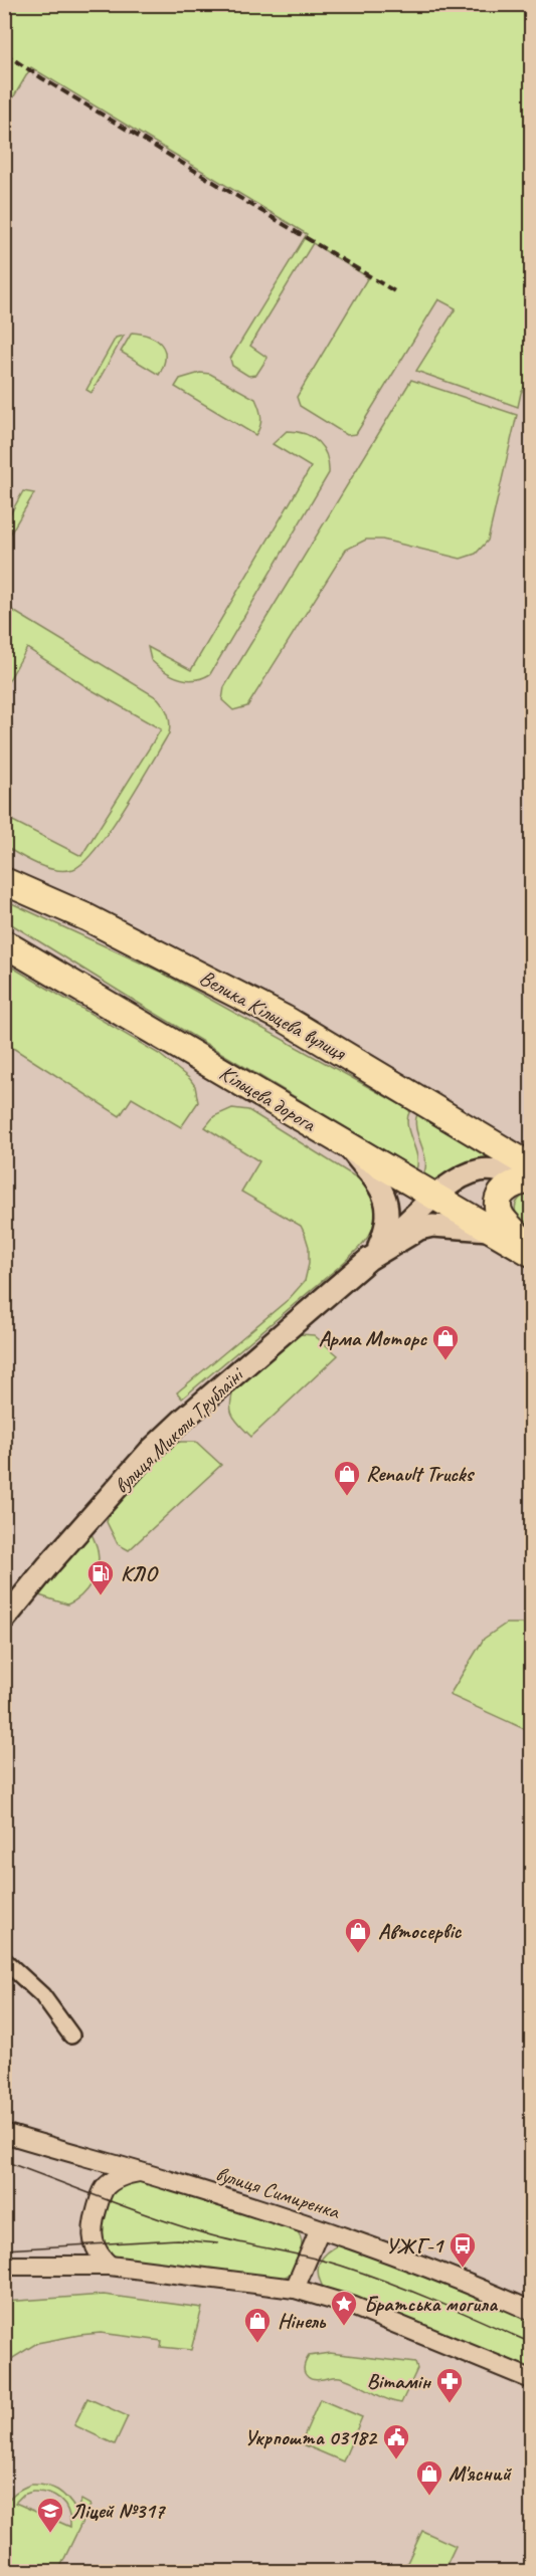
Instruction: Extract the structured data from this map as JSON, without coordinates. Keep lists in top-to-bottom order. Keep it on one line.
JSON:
{"streets":{"highway":["Велика Кільцева вулиця","Кільцева дорога"],"main road":["вулиця Миколи Трублаїні"],"street":["вулиця Симиренка"]},"crossings":[["Кільцева дорога","вулиця Миколи Трублаїні"]],"places":{"shop":["Арма Моторс","Renault Trucks","Автосервіс","Нінель","М'ясний"],"fuel station":["КЛО"],"bus stop":["УЖГ-1"],"place":["Братська могила"],"pharmacy":["Вітамін"],"public building":["Укрпошта 03182"],"school or university":["Ліцей №317"]}}
